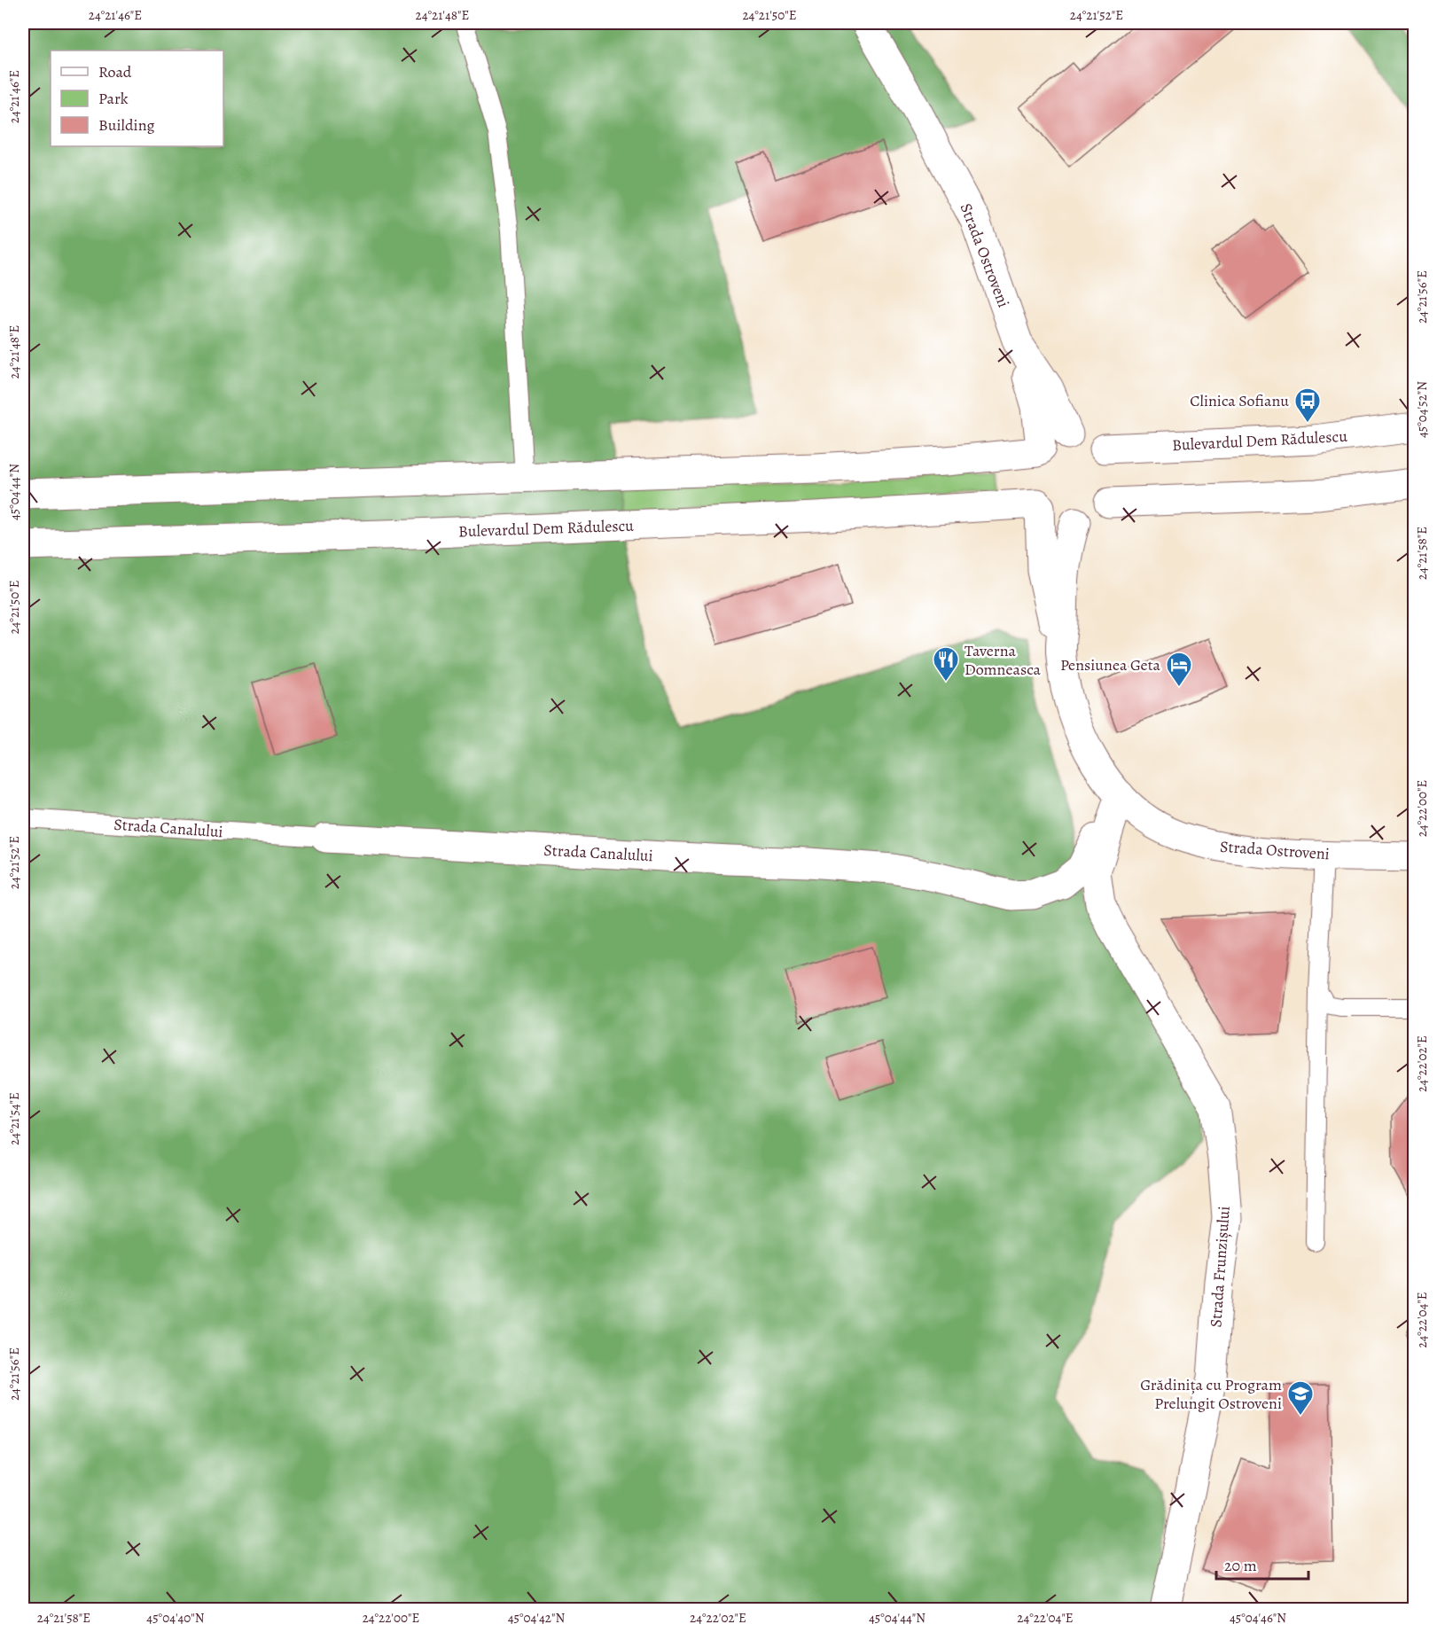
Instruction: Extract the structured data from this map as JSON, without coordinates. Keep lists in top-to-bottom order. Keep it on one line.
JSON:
{"streets":{"street":["Strada Ostroveni","Bulevardul Dem Rădulescu","Strada Canalului","Strada Frunzișului"]},"crossings":[["Strada Ostroveni","Bulevardul Dem Rădulescu"],["Strada Ostroveni","Strada Canalului"],["Strada Ostroveni","Strada Frunzișului"],["Strada Canalului","Strada Frunzișului"]],"places":{"bus stop":["Clinica Sofianu"],"restaurant":["Taverna Domneasca"],"hotel":["Pensiunea Geta"],"school or university":["Grădinița cu Program Prelungit Ostroveni"]},"legend":["Road","Park","Building"],"scale_bar":"20 m","coordinates":["24°21'46\"E","24°21'48\"E","24°21'50\"E","24°21'52\"E","24°21'56\"E","45°04'52\"N","45°04'44\"N","24°21'58\"E","24°22'00\"E","24°22'02\"E","24°21'54\"E","24°22'04\"E","45°04'40\"N","45°04'42\"N","45°04'46\"N"]}
